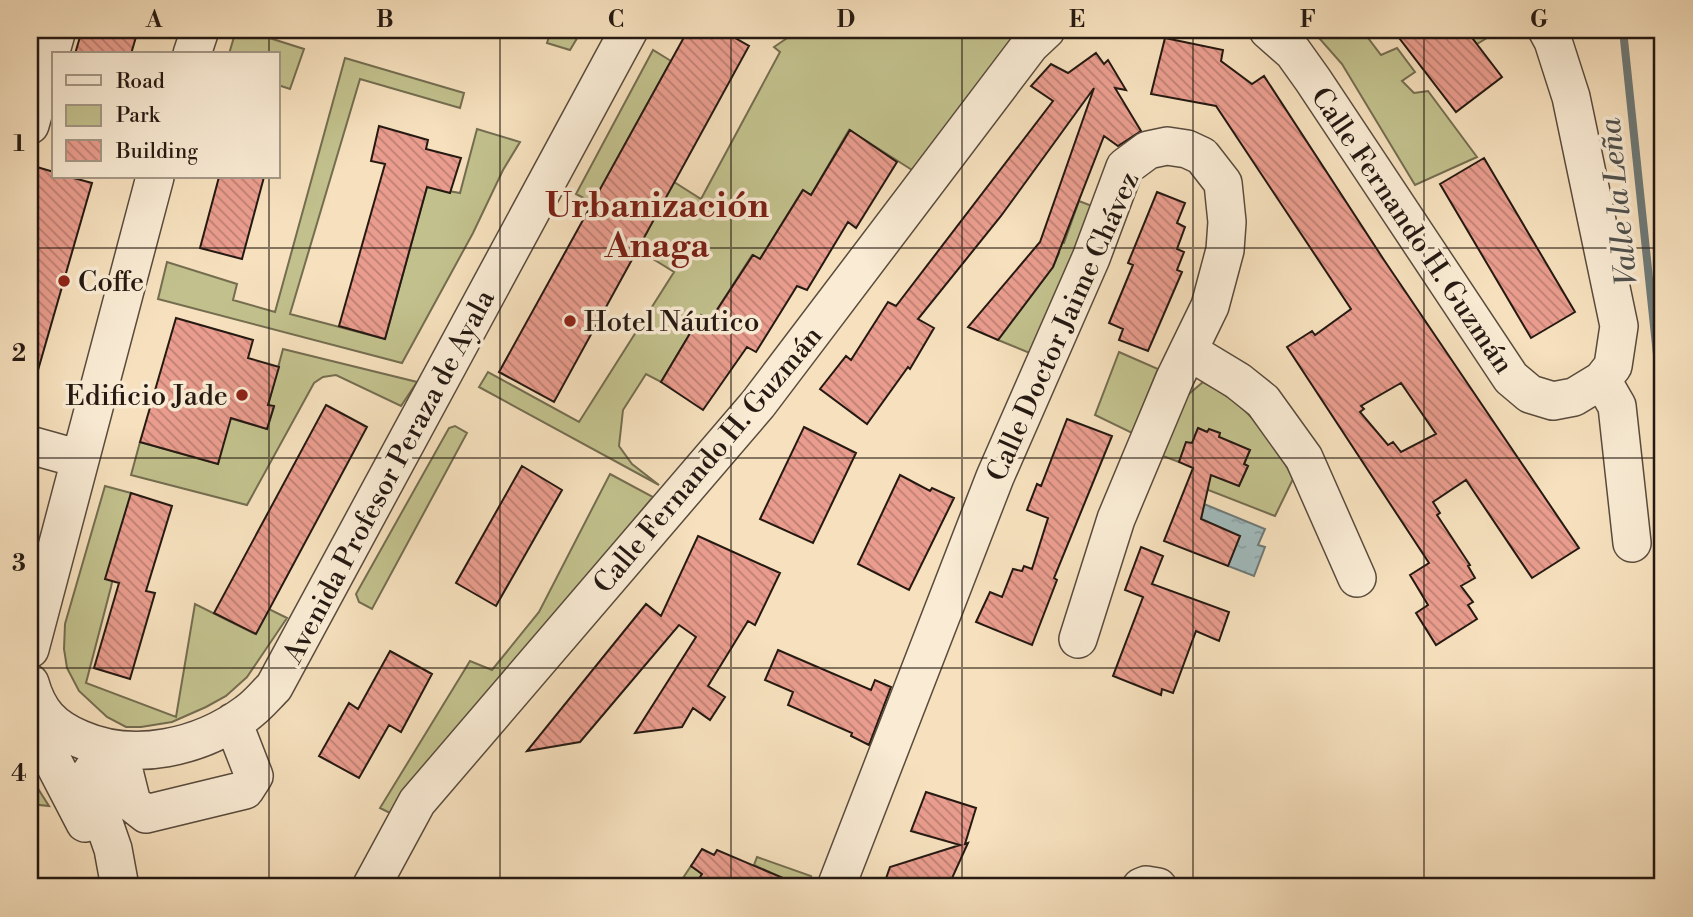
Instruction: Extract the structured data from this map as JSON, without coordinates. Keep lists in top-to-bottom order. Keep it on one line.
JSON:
{"streets":{"street":["Calle Fernando H. Guzmán","Calle Doctor Jaime Chávez","Avenida Profesor Peraza de Ayala"]},"districts":["Urbanización Anaga"],"water":["Valle la Leña"],"places":["Coffe","Hotel Náutico","Edificio Jade"],"legend":["Road","Park","Building"],"grid":{"columns":["A","B","C","D","E","F","G"],"rows":["1","2","3","4"]}}
